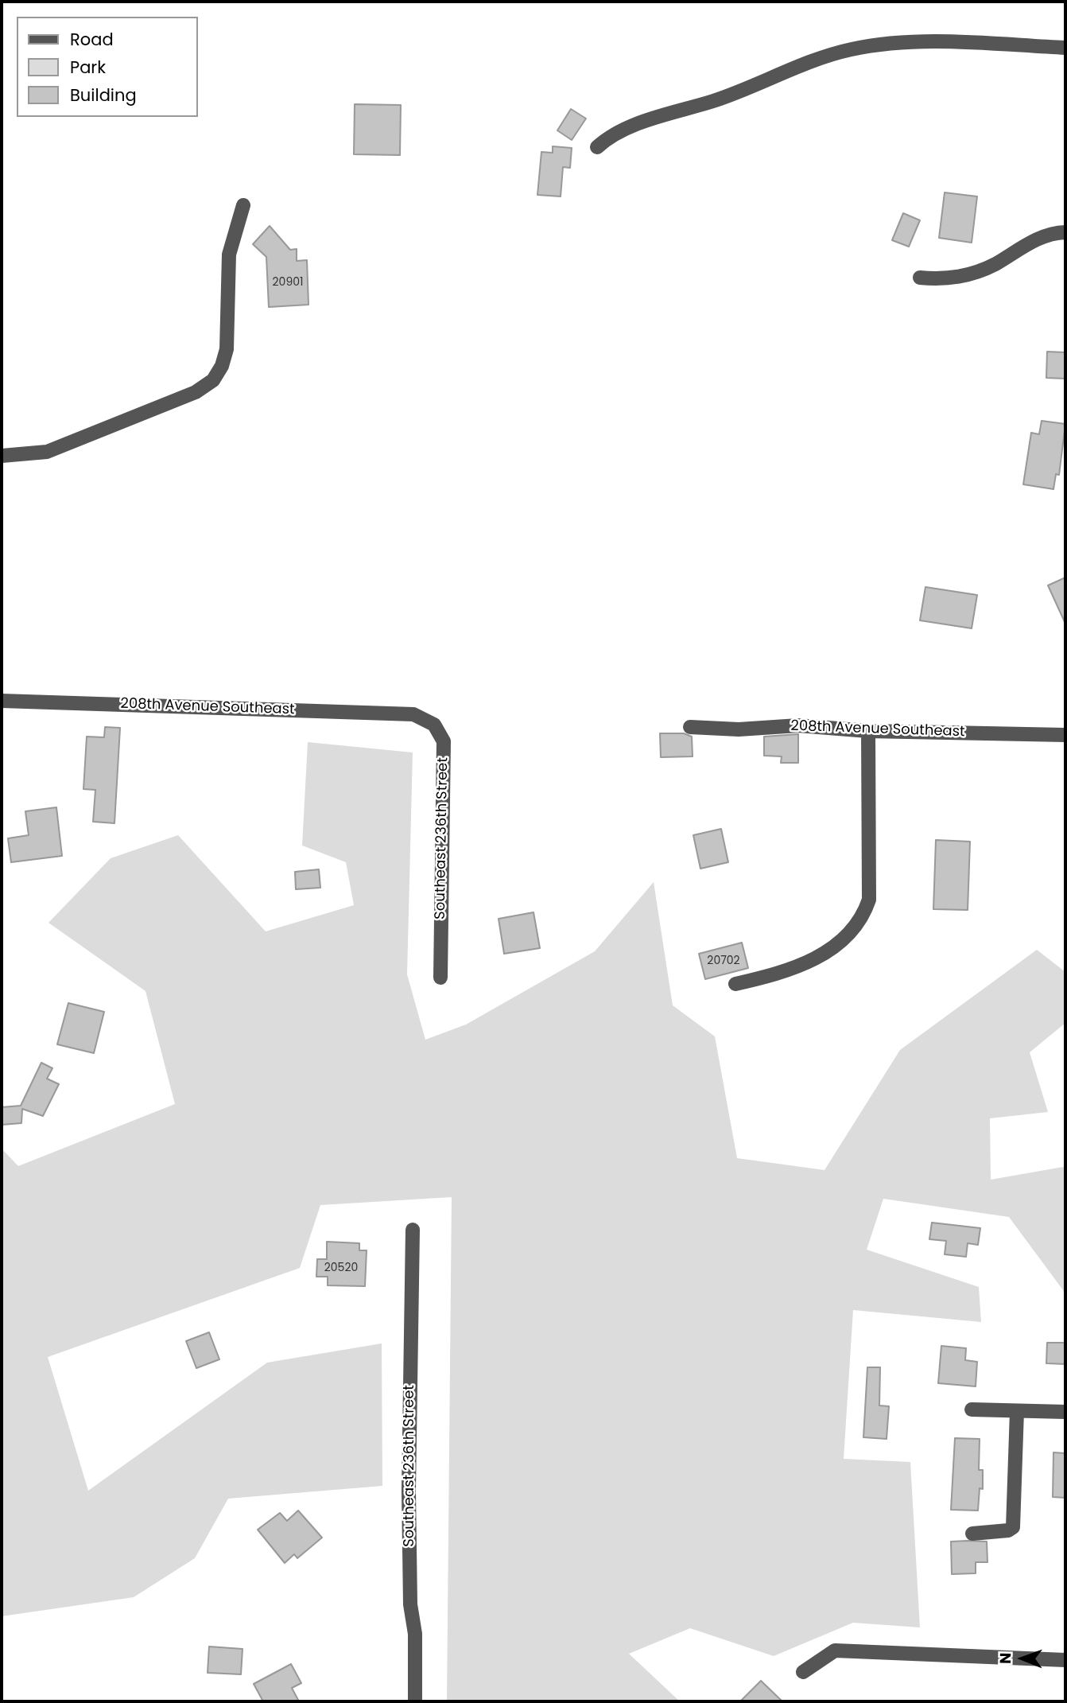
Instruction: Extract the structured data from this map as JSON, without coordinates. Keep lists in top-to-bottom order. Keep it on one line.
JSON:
{"streets":{"street":["208th Avenue Southeast","Southeast 236th Street"]},"crossings":[["208th Avenue Southeast","Southeast 236th Street"]],"house_numbers":["20901","20702","20520"],"legend":["Road","Park","Building"],"north":"left"}
